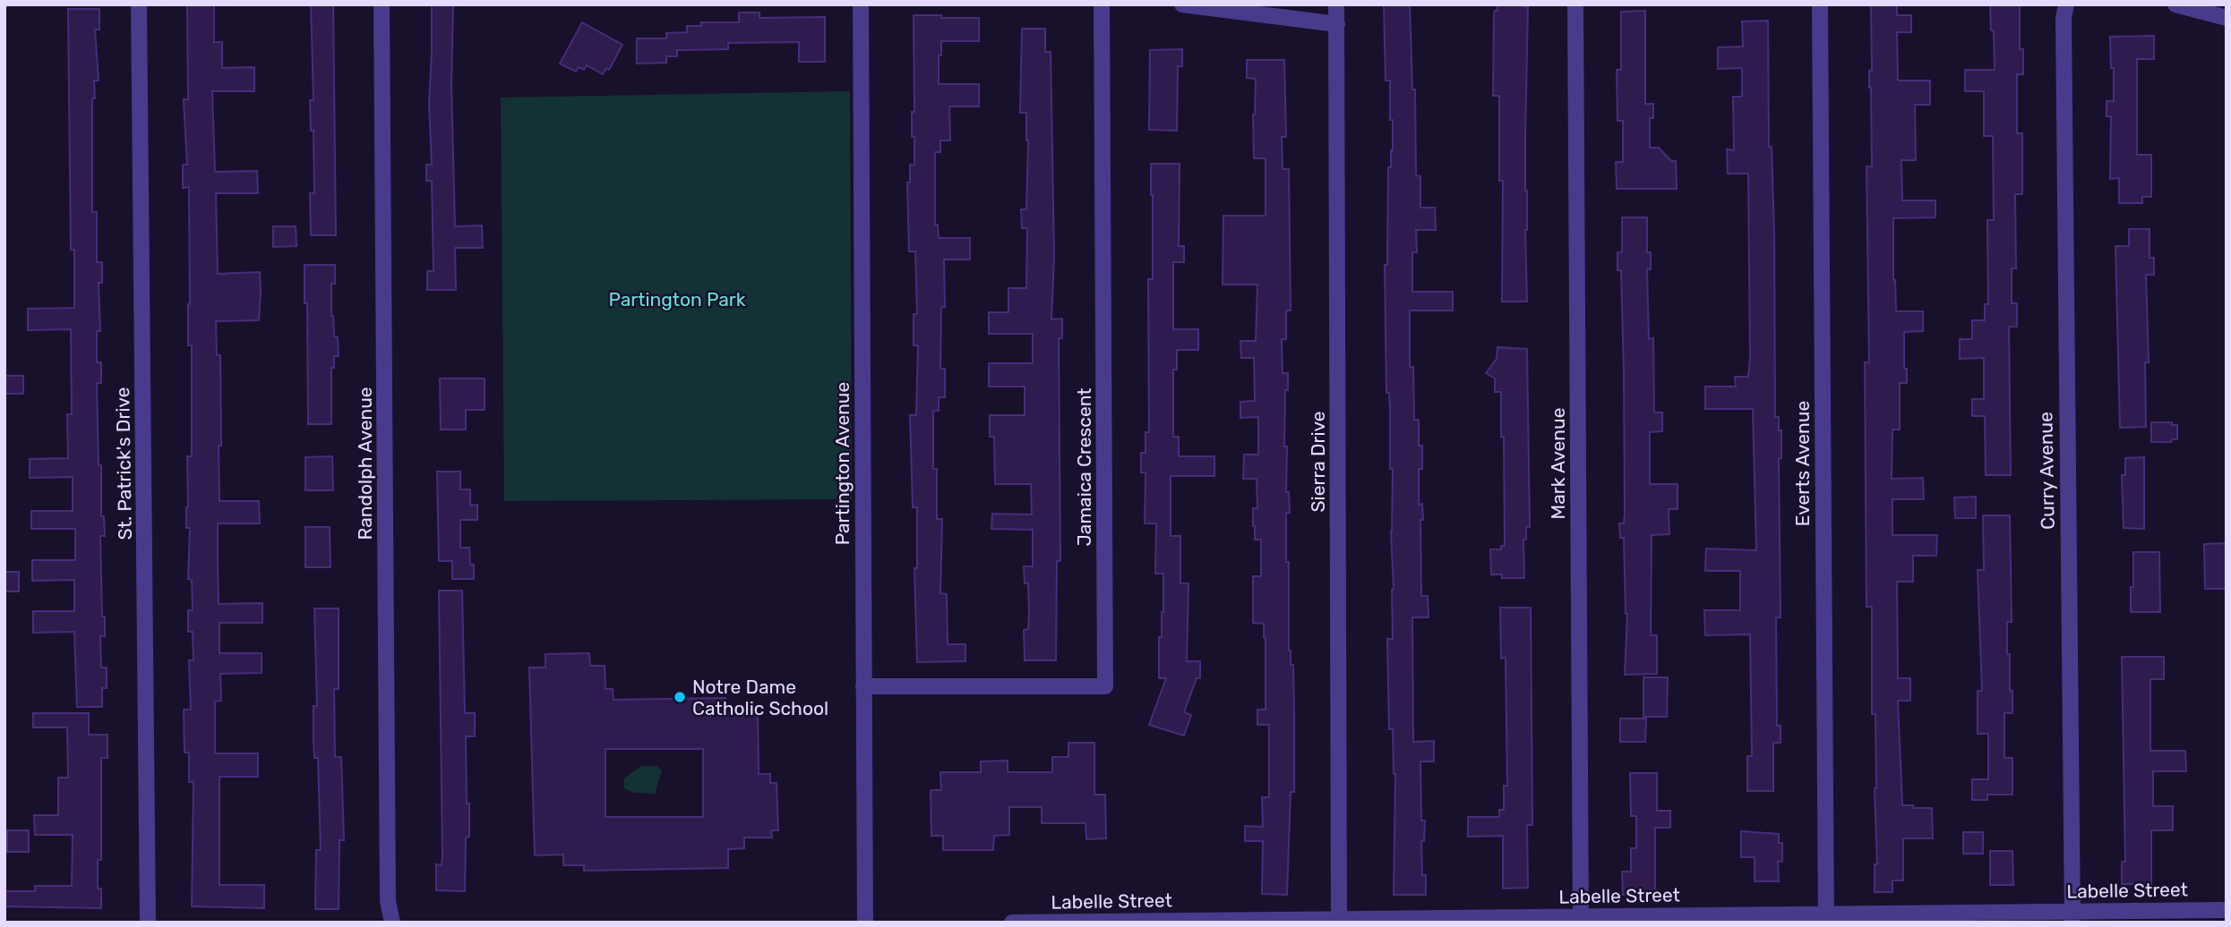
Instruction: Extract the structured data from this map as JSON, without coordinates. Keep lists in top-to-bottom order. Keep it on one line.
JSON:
{"streets":{"street":["Sierra Drive","St. Patrick's Drive","Randolph Avenue","Partington Avenue","Mark Avenue","Everts Avenue","Jamaica Crescent","Curry Avenue","Labelle Street"]},"crossings":[["Sierra Drive","Labelle Street"],["Partington Avenue","Jamaica Crescent"],["Mark Avenue","Labelle Street"],["Everts Avenue","Labelle Street"],["Curry Avenue","Labelle Street"]],"parks":["Partington Park"],"places":["Notre Dame Catholic School"]}
